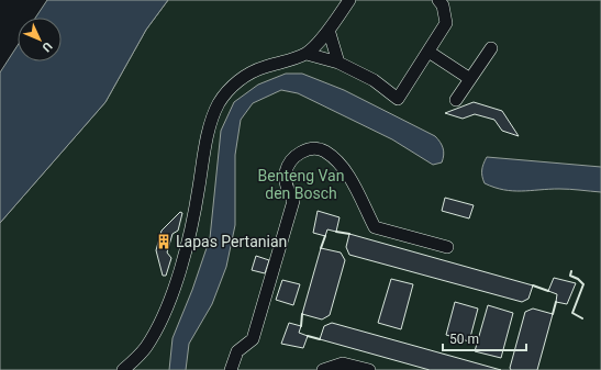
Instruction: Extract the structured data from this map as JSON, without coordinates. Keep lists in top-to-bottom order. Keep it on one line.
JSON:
{"parks":["Benteng Van den Bosch"],"places":{"building":["Lapas Pertanian"]},"scale_bar":"50 m","north":"bottom right"}
